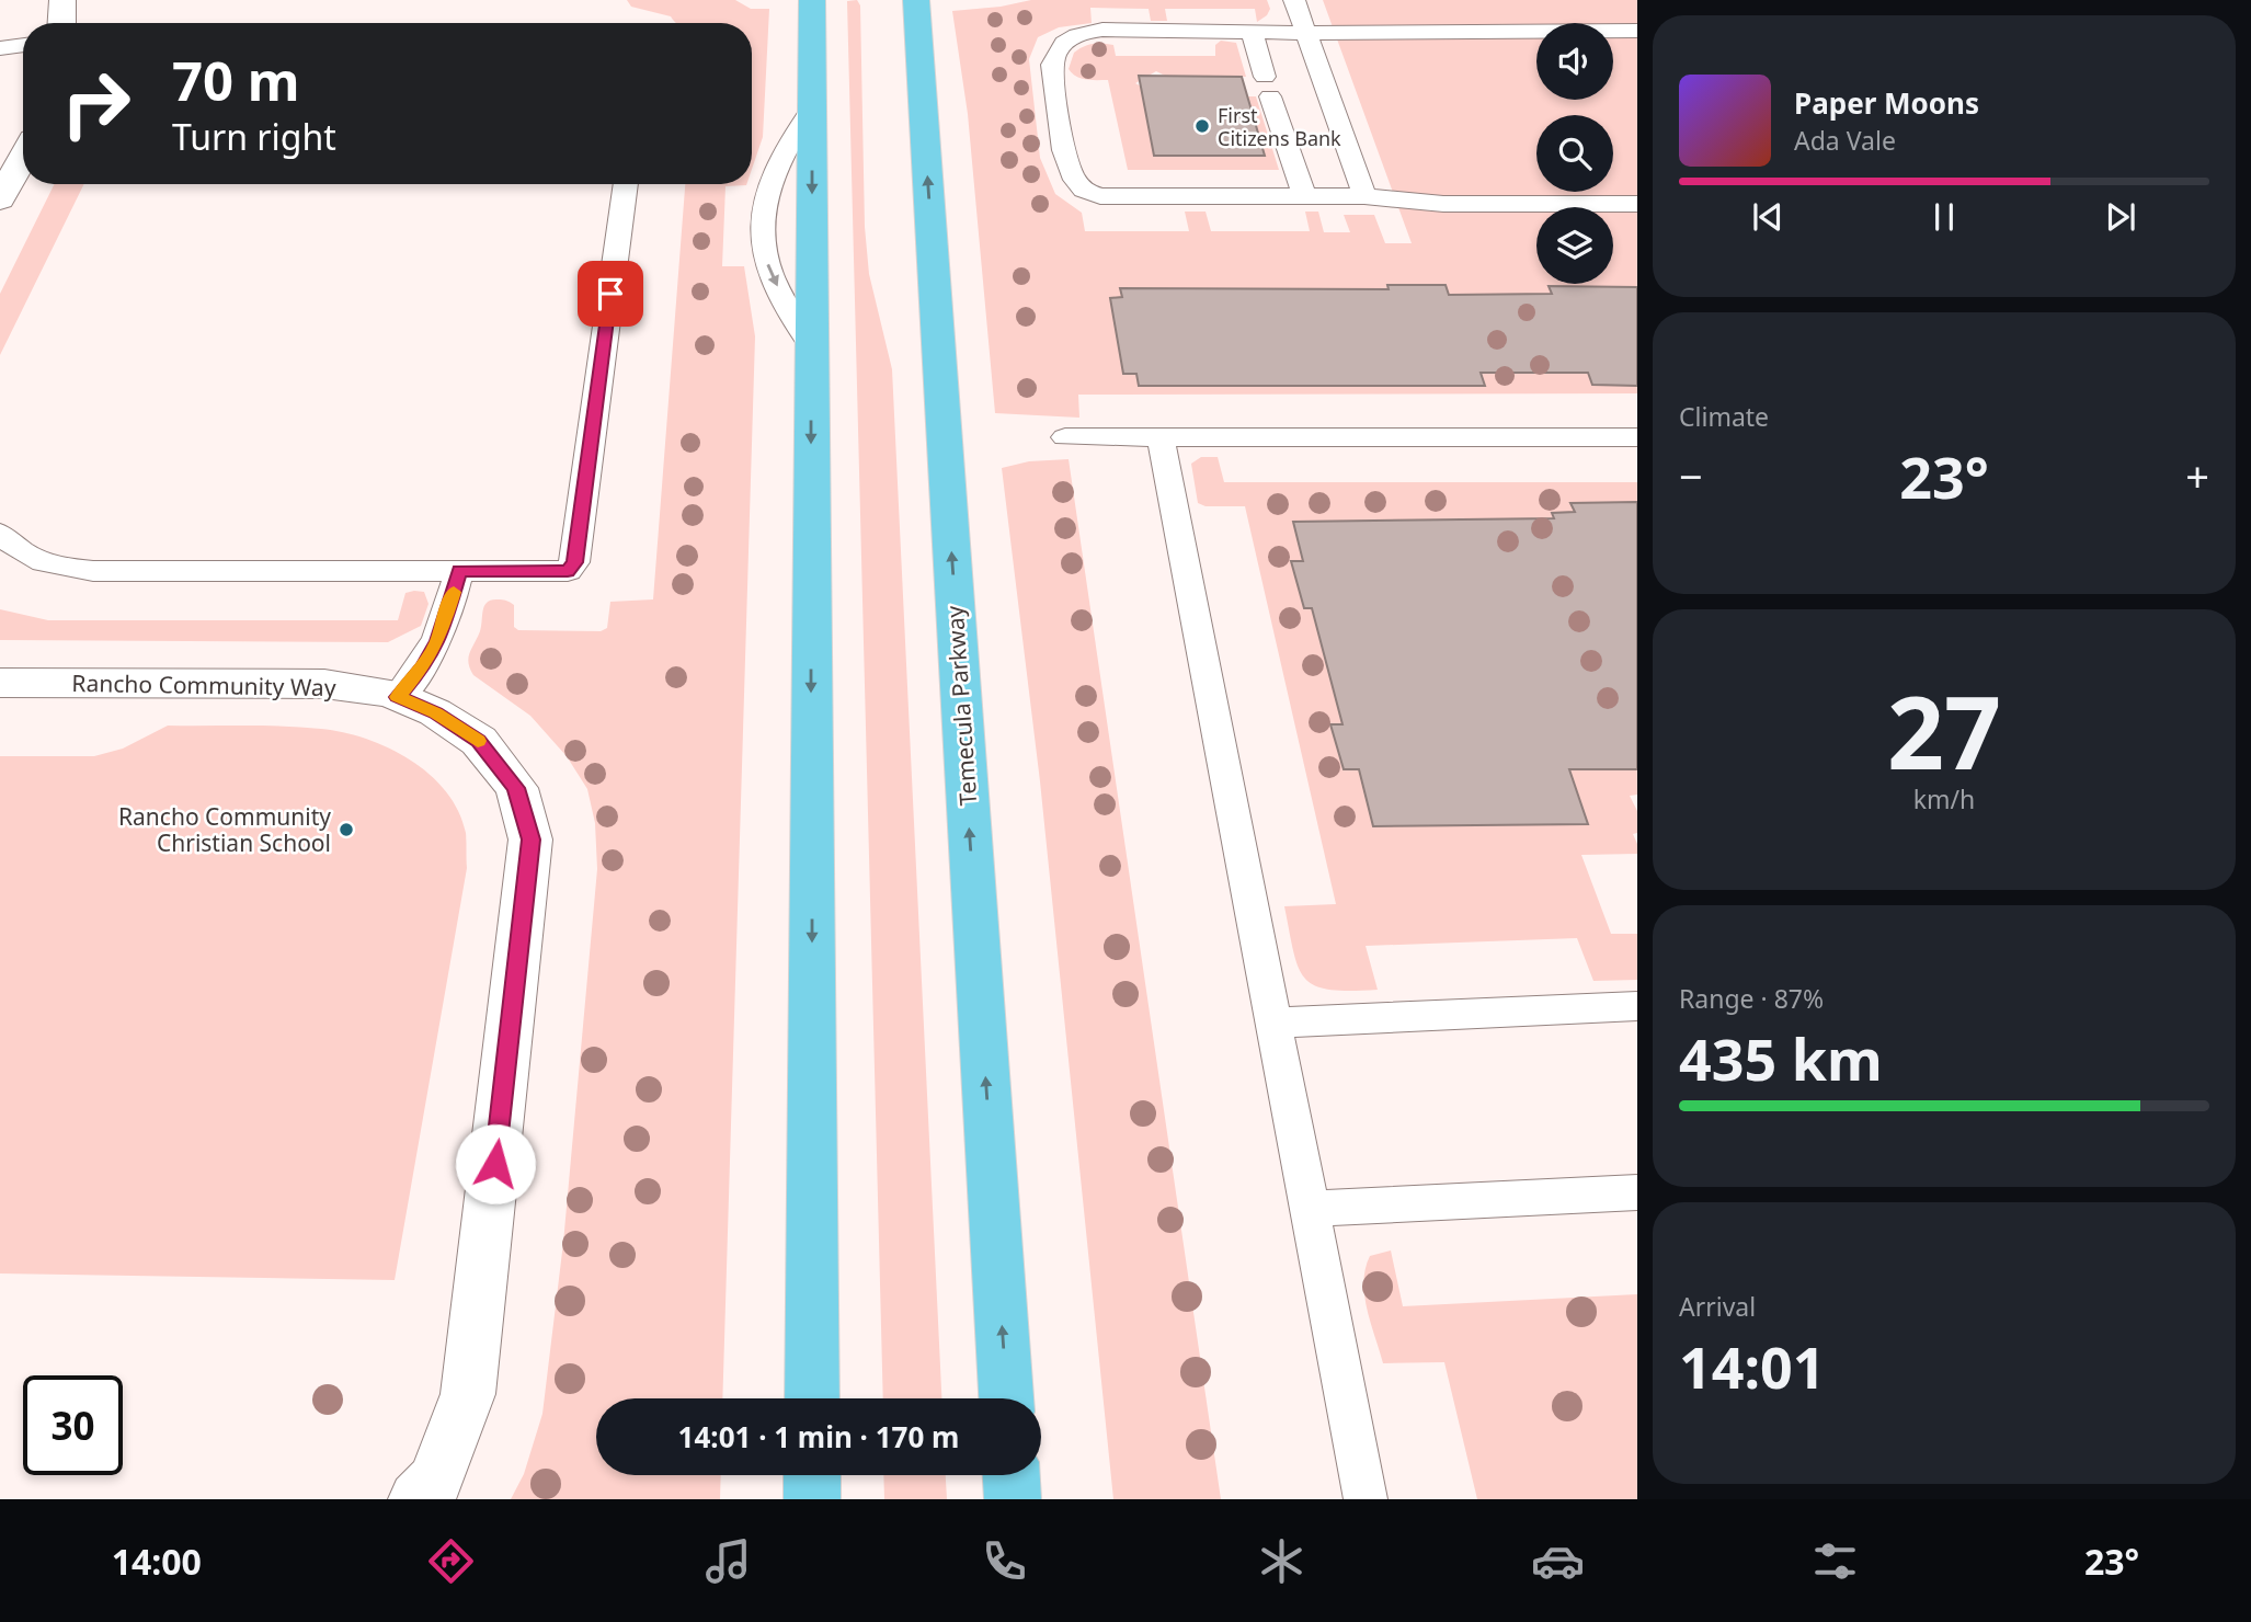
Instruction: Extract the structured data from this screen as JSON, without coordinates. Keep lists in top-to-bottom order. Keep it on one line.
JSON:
{"streets":{"main road":["Temecula Parkway"],"street":["Rancho Community Way"]},"places":["First Citizens Bank","Rancho Community Christian School"],"page":{"turn":["70 m","Turn right"],"song":["Paper Moons","Ada Vale"],"tile":["Climate",["27","km/h"],["Range · 87%","435 km"],["Arrival","14:01"]],"heat":["−","23°","+"],"limit":"30","trip":"14:01 · 1 min · 170 m","tabs":["14:00","23°"]}}
